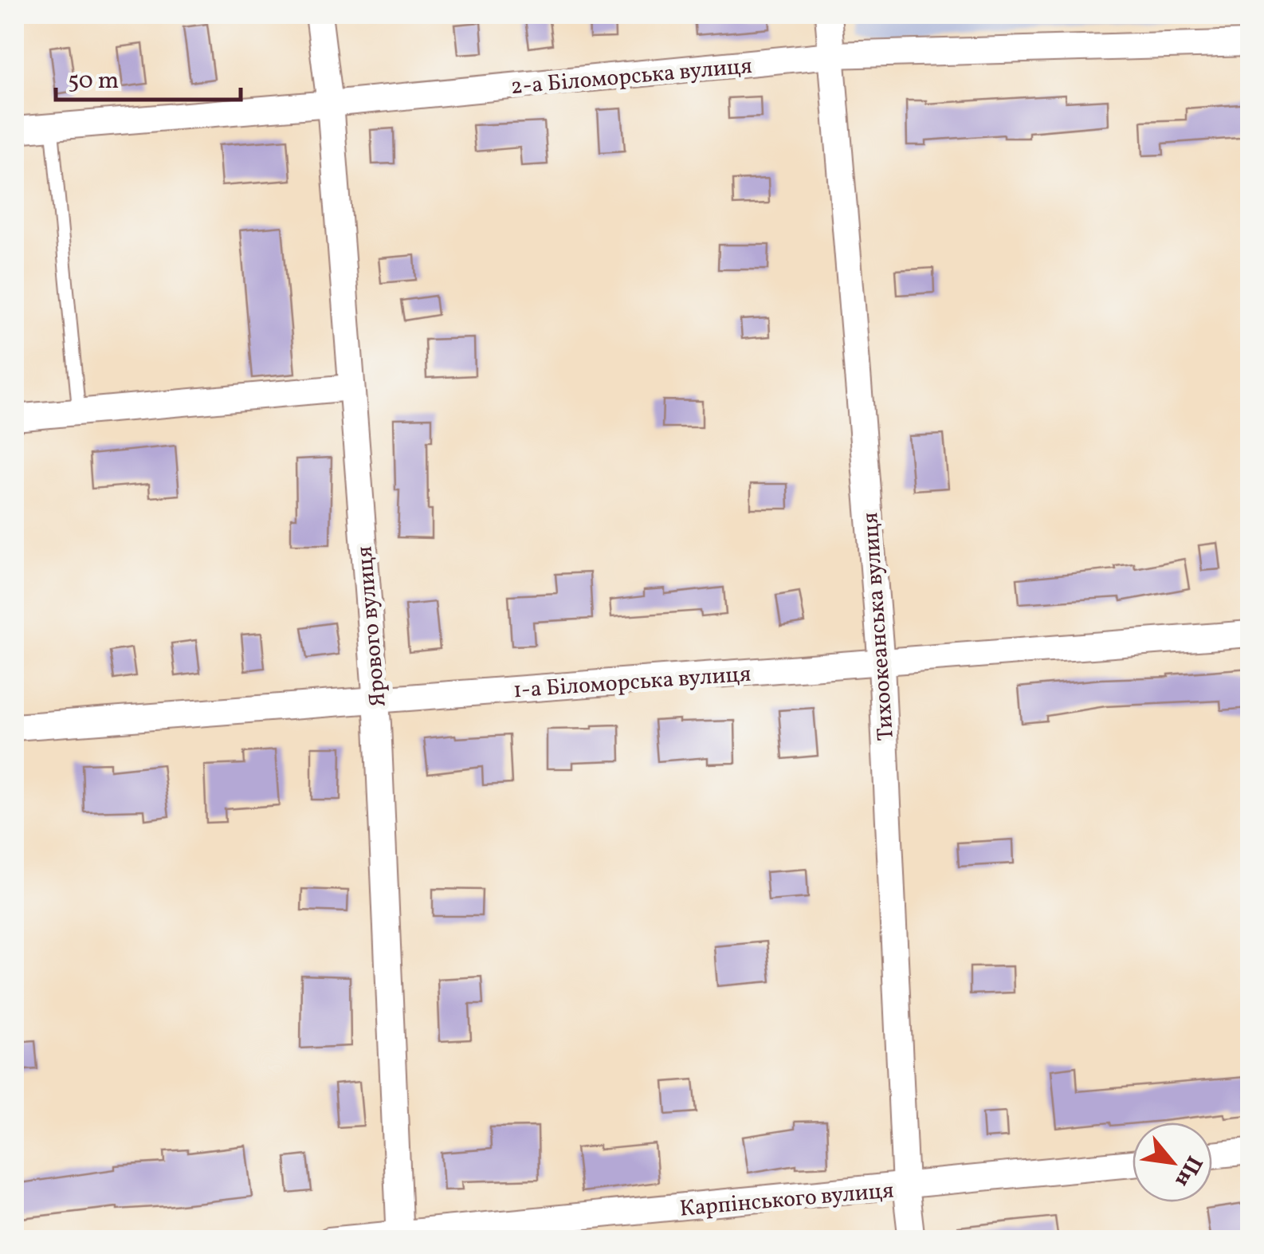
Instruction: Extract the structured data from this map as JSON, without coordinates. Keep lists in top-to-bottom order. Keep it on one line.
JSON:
{"streets":{"street":["2-а Біломорська вулиця","Ярового вулиця","Тихоокеанська вулиця","1-а Біломорська вулиця","Карпінського вулиця"]},"crossings":[["2-а Біломорська вулиця","Ярового вулиця"],["2-а Біломорська вулиця","Тихоокеанська вулиця"],["Ярового вулиця","1-а Біломорська вулиця"],["Ярового вулиця","Карпінського вулиця"],["Тихоокеанська вулиця","1-а Біломорська вулиця"],["Тихоокеанська вулиця","Карпінського вулиця"]],"scale_bar":"50 m","north":"bottom right"}
